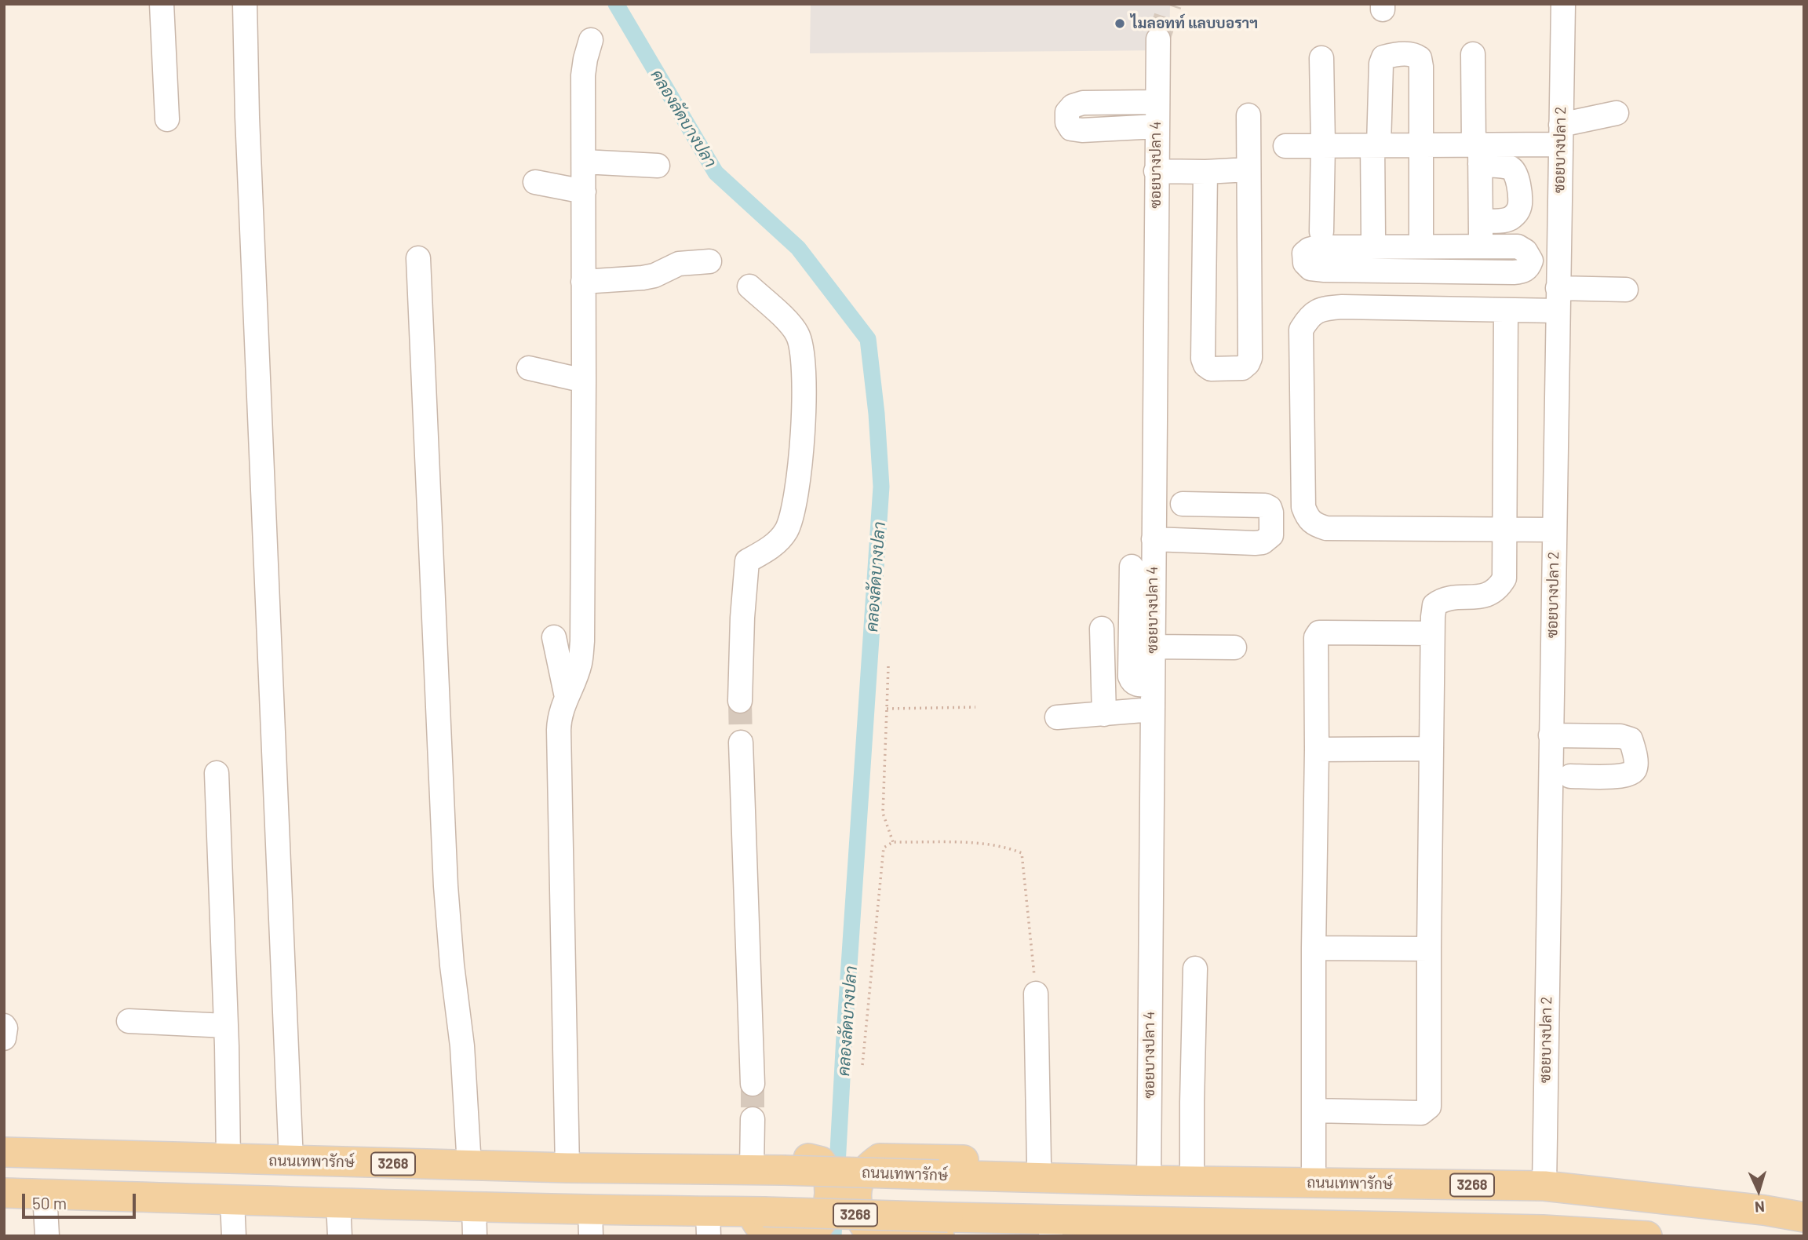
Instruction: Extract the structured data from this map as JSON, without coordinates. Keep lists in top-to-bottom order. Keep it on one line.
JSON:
{"streets":{"main road":["ถนนเทพารักษ์","3268"],"street":["ซอยบางปลา 2","ซอยบางปลา 4"]},"crossings":[["ซอยบางปลา 2","ถนนเทพารักษ์"],["ซอยบางปลา 4","ถนนเทพารักษ์"]],"water":["คลองลัดบางปลา"],"places":["ไมลอทท์ แลบบอราฯ"],"scale_bar":"50 m","north":"bottom"}
